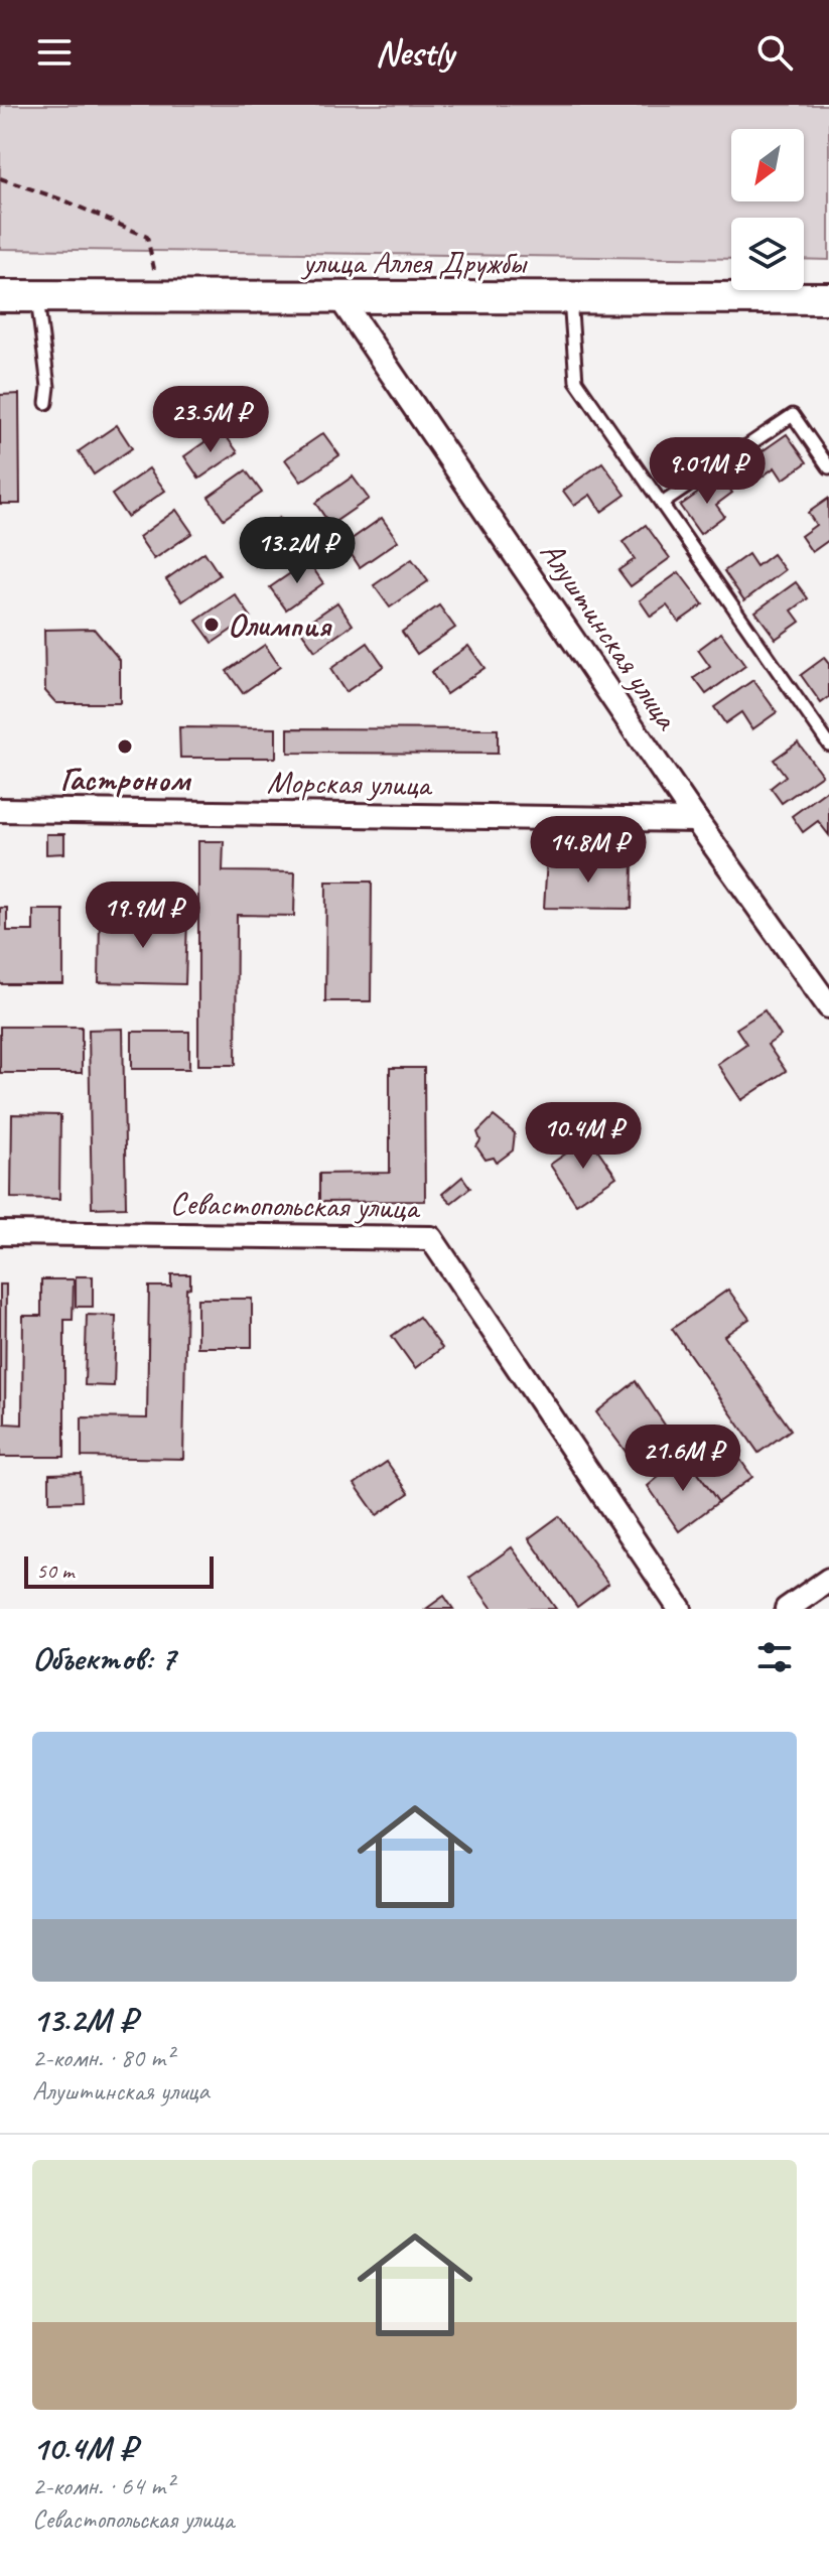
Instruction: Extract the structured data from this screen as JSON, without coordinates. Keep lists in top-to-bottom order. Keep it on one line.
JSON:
{"streets":{"main road":["улица Аллея Дружбы"],"street":["Алуштинская улица","Морская улица","Севастопольская улица"]},"crossings":[["улица Аллея Дружбы","Алуштинская улица"],["Алуштинская улица","Морская улица"]],"places":["Олимпия","Гастроном"],"scale_bar":"50 m","north":"bottom left","page":{"header":"Nestly","price":["23.5M ₽","9.01M ₽","13.2M ₽","14.8M ₽","19.9M ₽","10.4M ₽","21.6M ₽"],"scale":"50 m","heading":"Объектов: 7","list":[{"name":"13.2M ₽","note":"2-комн. · 80 m² · Алуштинская улица"},{"name":"10.4M ₽","note":"2-комн. · 64 m² · Севастопольская улица"}]}}
